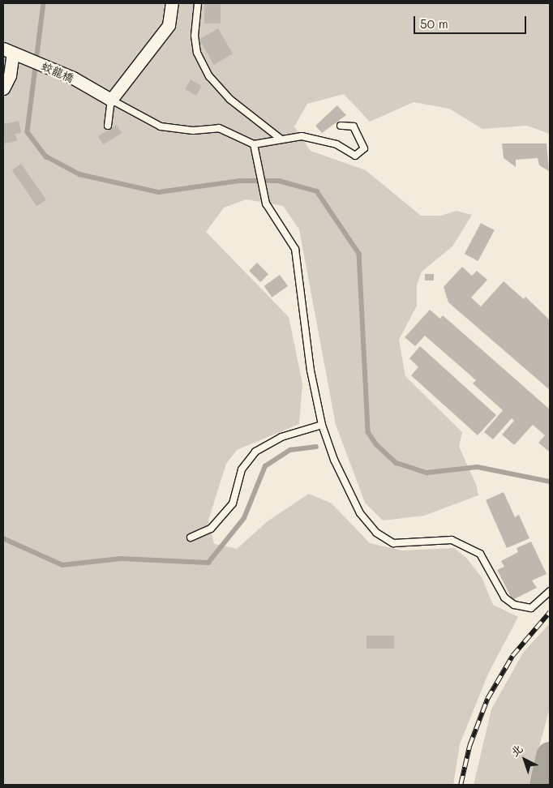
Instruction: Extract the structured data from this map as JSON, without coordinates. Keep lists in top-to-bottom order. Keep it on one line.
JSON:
{"streets":{"street":["蛟龍橋"]},"scale_bar":"50 m","north":"top left"}
